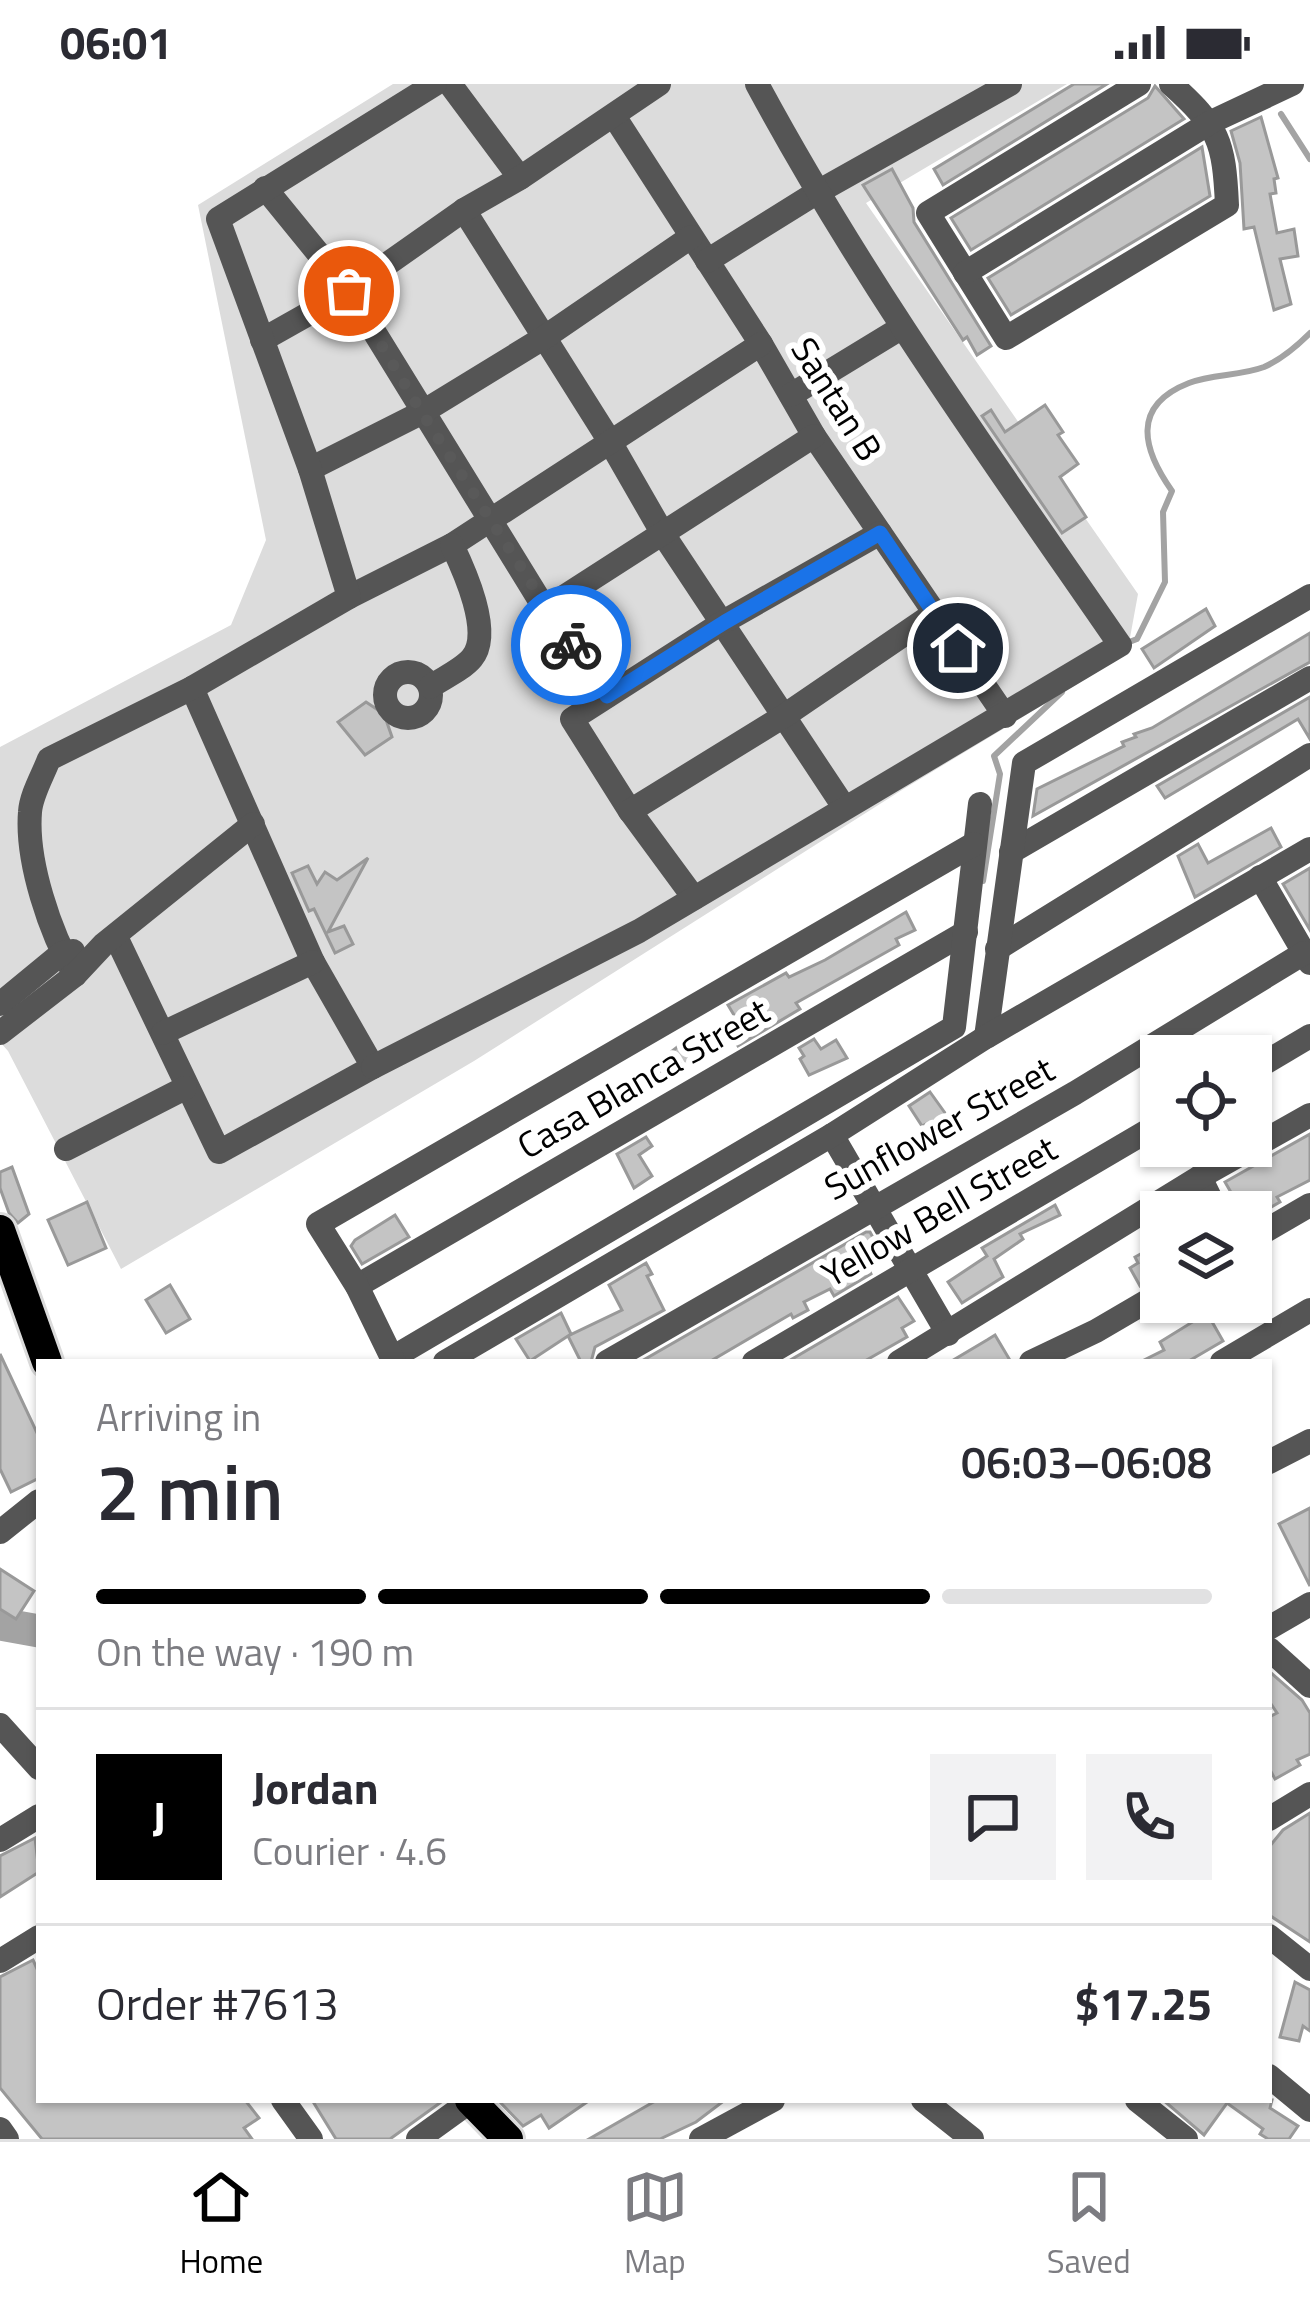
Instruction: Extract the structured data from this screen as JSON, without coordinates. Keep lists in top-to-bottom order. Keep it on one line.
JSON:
{"streets":{"street":["Santan B","Casa Blanca Street","Sunflower Street","Yellow Bell Street"]},"page":{"status":"06:01","heading":["2 min","Arriving in","06:03–06:08"],"panel":["Jordan","Courier · 4.6","Order #7613","$17.25"],"bar":"On the way · 190 m","round":"J","tabs":["Home","Map","Saved"]}}
